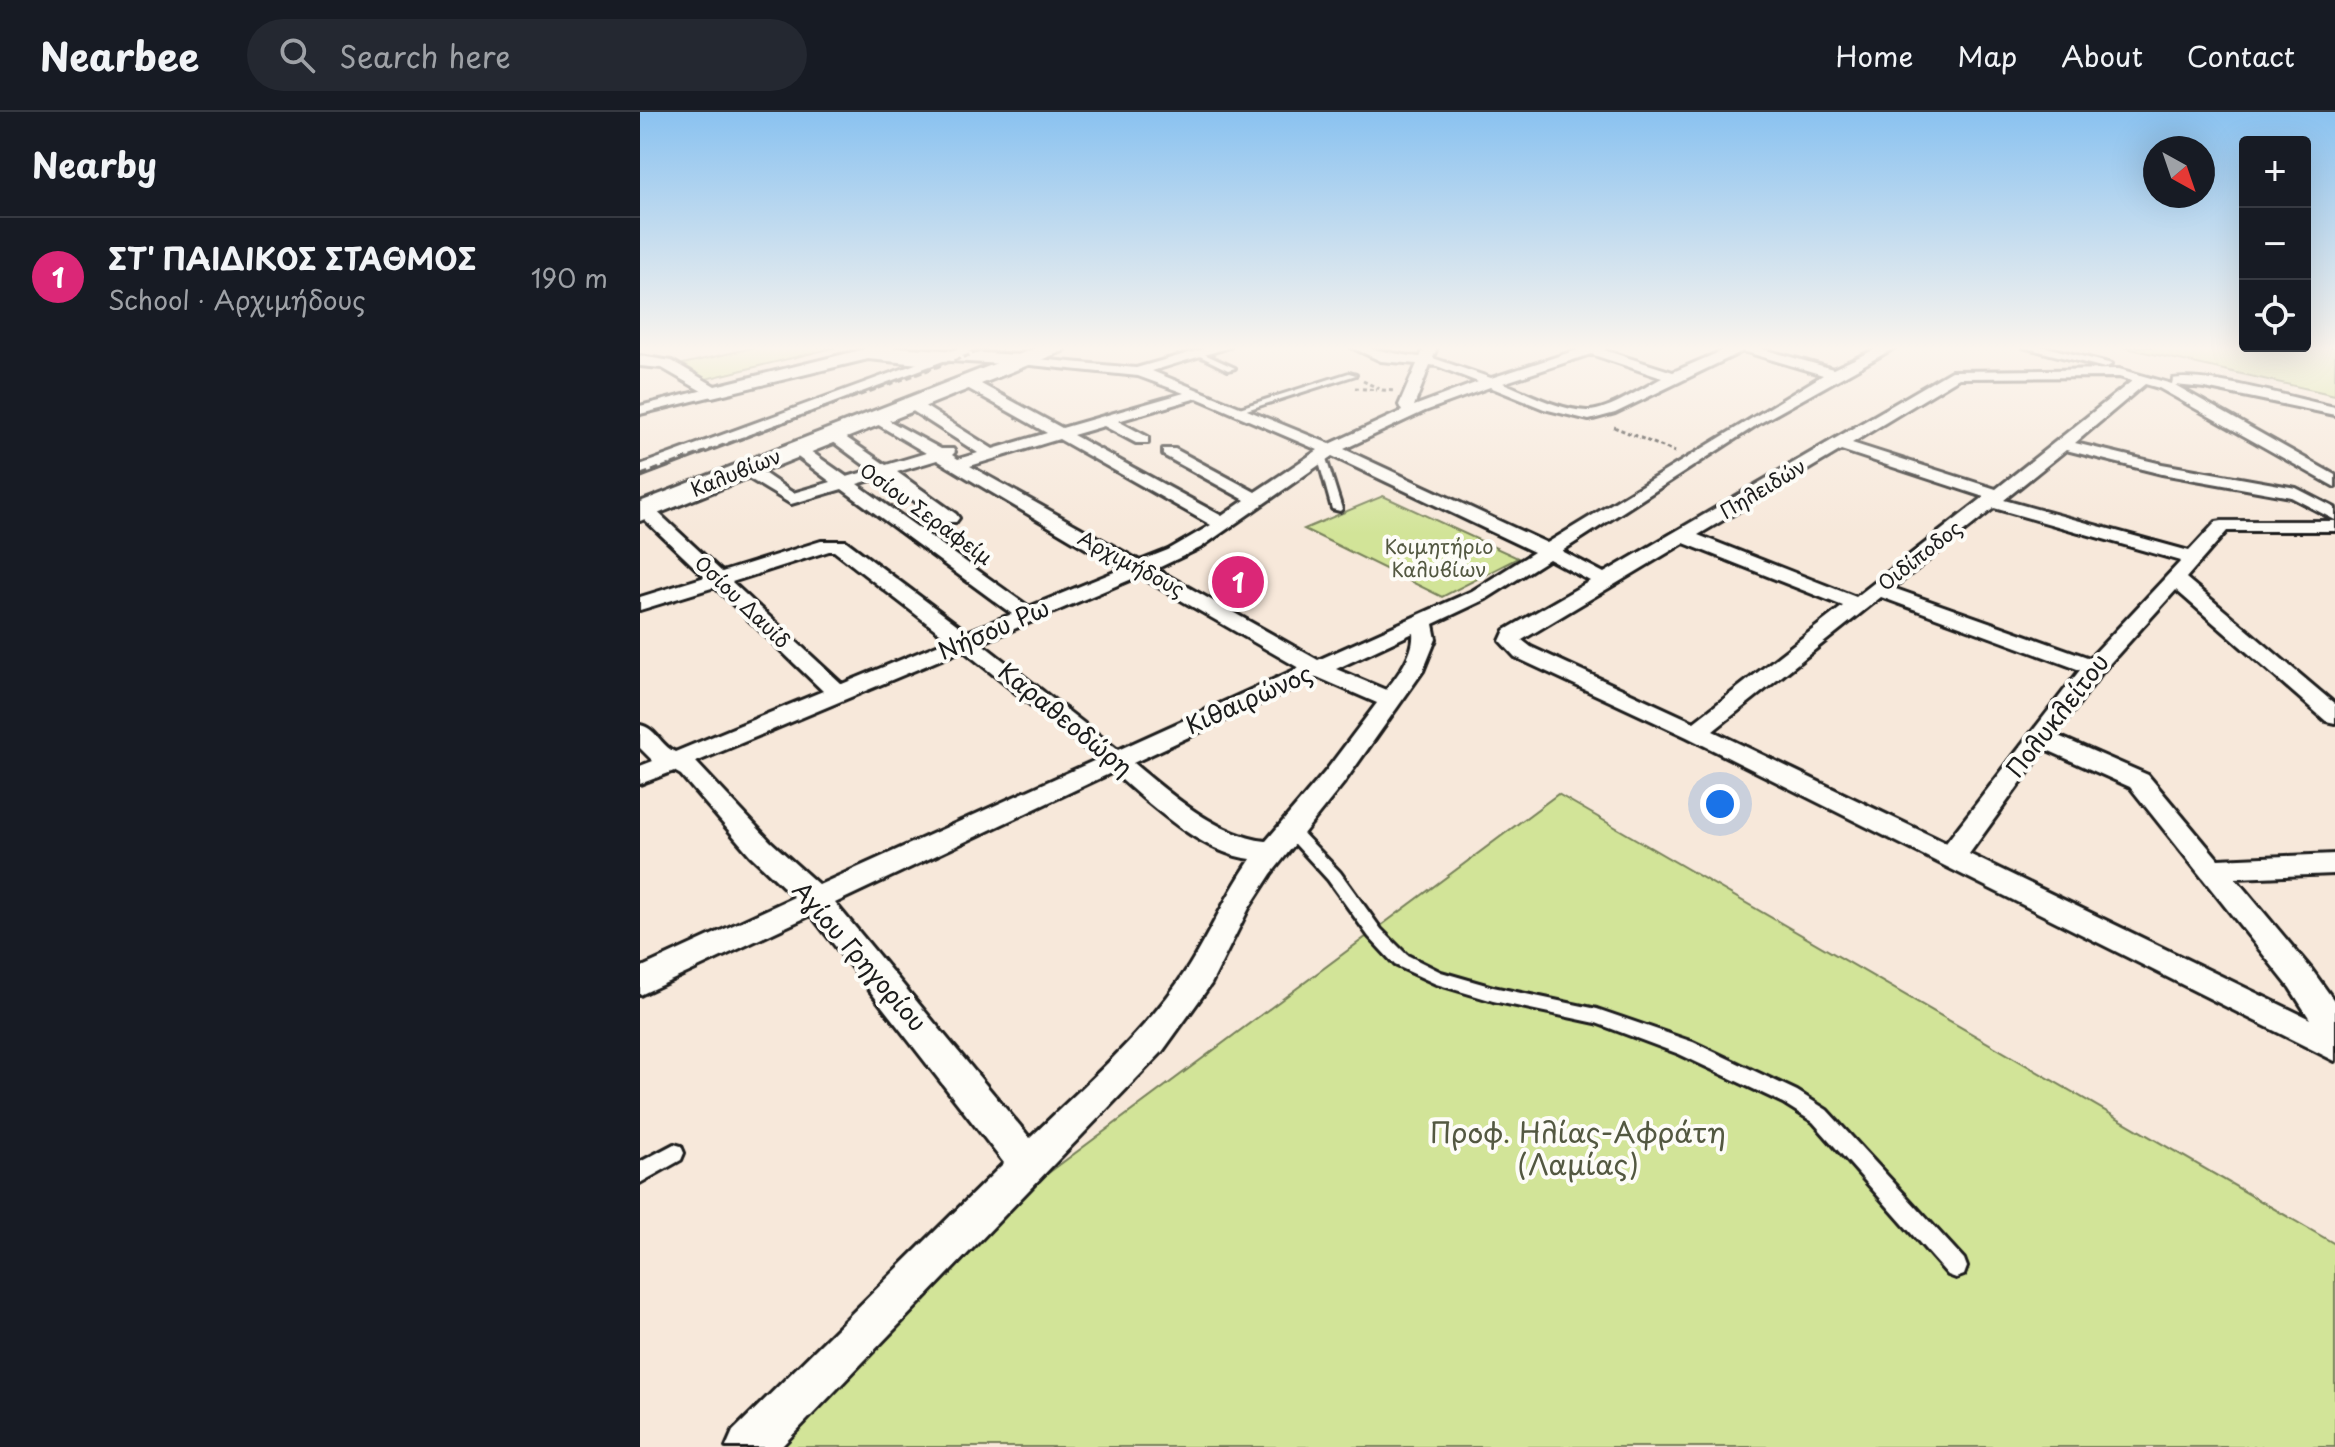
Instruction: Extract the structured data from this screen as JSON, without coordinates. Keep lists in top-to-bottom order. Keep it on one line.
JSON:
{"streets":{"main road":["Καλυβίων"],"street":["Πηλειδών","Οσίου Σεραφείμ","Οιδίποδος","Αρχιμήδους","Οσίου Δαυίδ","Νήσου Ρω","Κιθαιρώνος","Πολυκλείτου","Καραθεοδώρη","Αγίου Γρηγορίου"]},"crossings":[["Καλυβίων","Οσίου Σεραφείμ"],["Καλυβίων","Αρχιμήδους"],["Καλυβίων","Οσίου Δαυίδ"],["Πηλειδών","Οιδίποδος"],["Οσίου Σεραφείμ","Νήσου Ρω"],["Αρχιμήδους","Νήσου Ρω"],["Αρχιμήδους","Κιθαιρώνος"],["Οσίου Δαυίδ","Νήσου Ρω"],["Οσίου Δαυίδ","Καραθεοδώρη"],["Νήσου Ρω","Καραθεοδώρη"],["Νήσου Ρω","Αγίου Γρηγορίου"],["Κιθαιρώνος","Καραθεοδώρη"],["Κιθαιρώνος","Αγίου Γρηγορίου"]],"parks":["Κοιμητήριο Καλυβίων","Προφ. Ηλίας-Αφράτη (Λαμίας)"],"north":"bottom right","page":{"header":"Nearbee","search":"Search here","nav":["Home","Map","About","Contact"],"heading":"Nearby","map_buttons":["+","−"],"list":[{"mark":"1","name":"ΣΤ' ΠΑΙΔΙΚΟΣ ΣΤΑΘΜΟΣ","note":"School · Αρχιμήδους","value":"190 m"}],"pins":"1"}}
